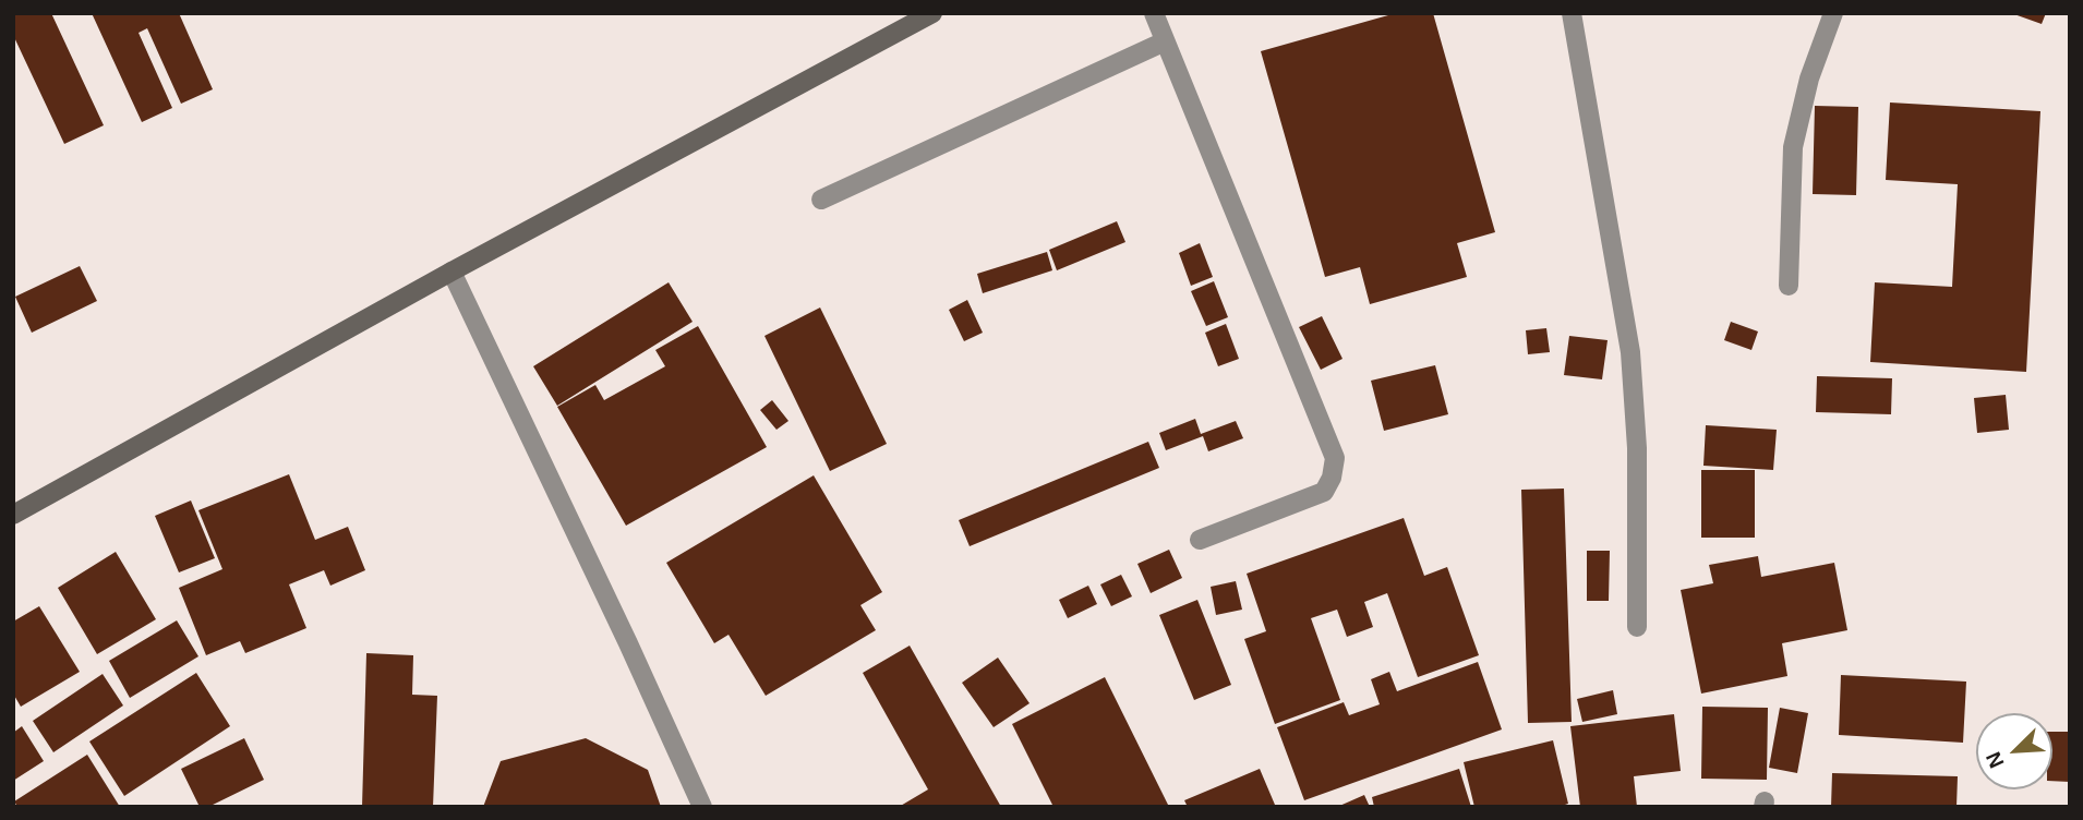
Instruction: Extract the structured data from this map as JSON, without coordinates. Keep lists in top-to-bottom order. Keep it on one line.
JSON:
{"north":"bottom left"}
